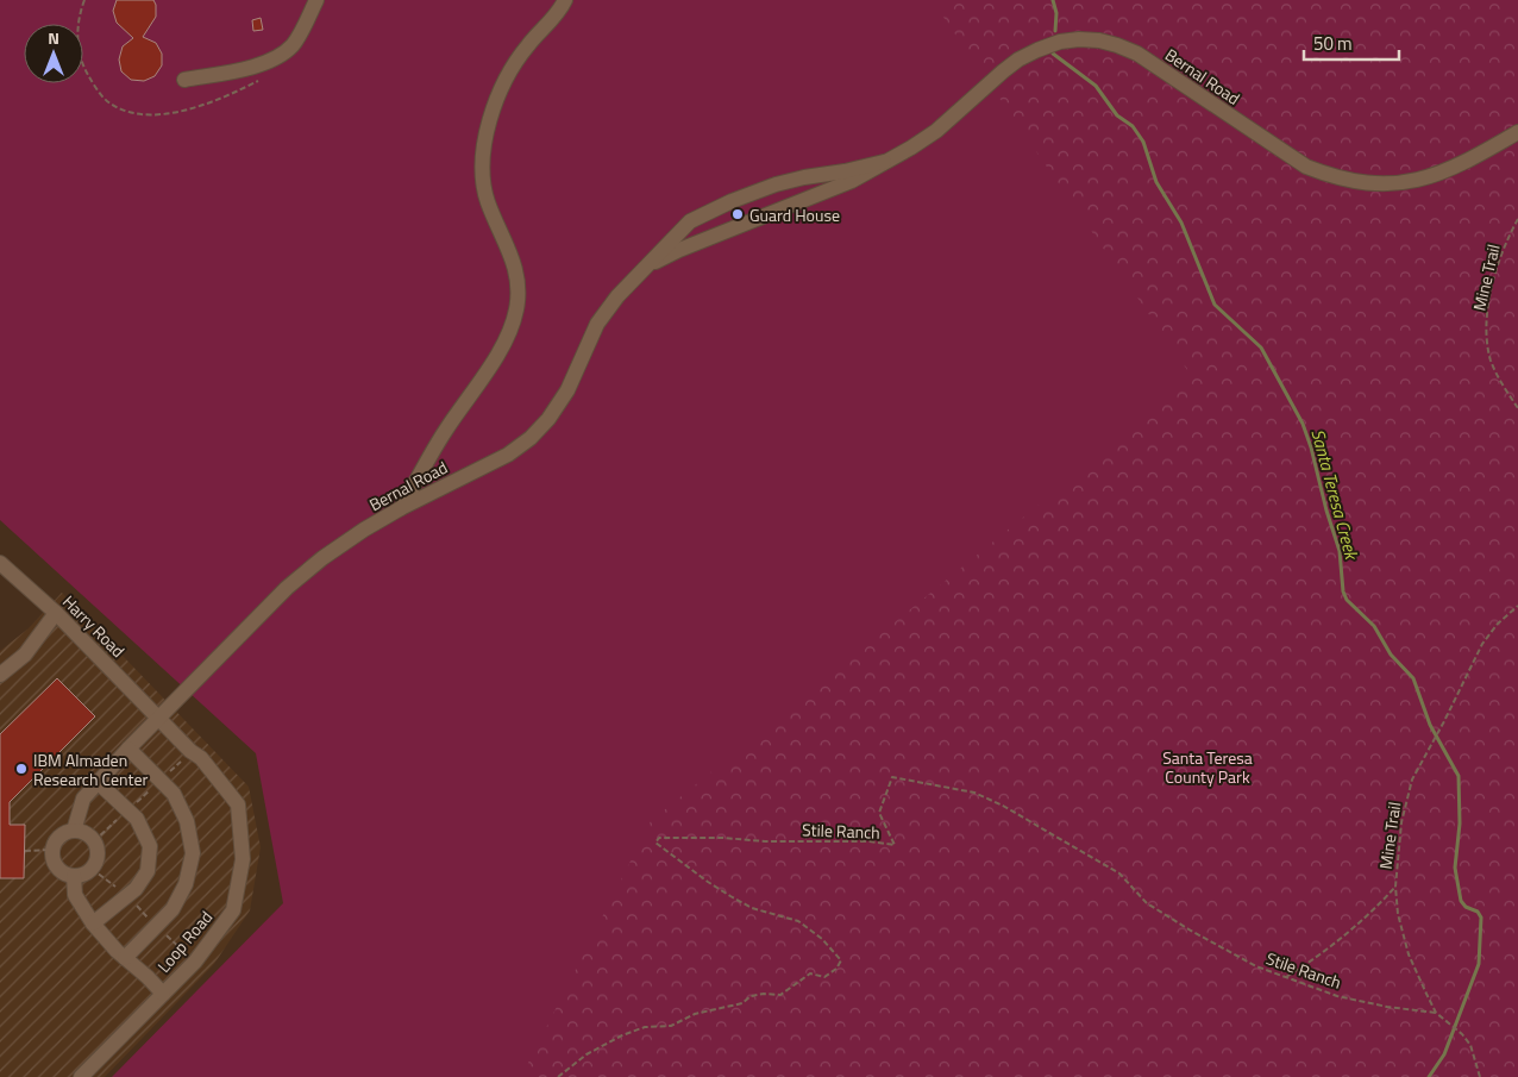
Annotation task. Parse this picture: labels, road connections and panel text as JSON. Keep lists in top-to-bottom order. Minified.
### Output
{"streets":{"street":["Bernal Road","Harry Road","Loop Road"],"path":["Mine Trail","Stile Ranch"]},"crossings":[["Bernal Road","Harry Road"],["Bernal Road","Loop Road"],["Mine Trail","Stile Ranch"],["Harry Road","Loop Road"]],"water":["Santa Teresa Creek"],"parks":["Santa Teresa County Park"],"places":["Guard House","IBM Almaden Research Center"],"scale_bar":"50 m","north":"top"}
